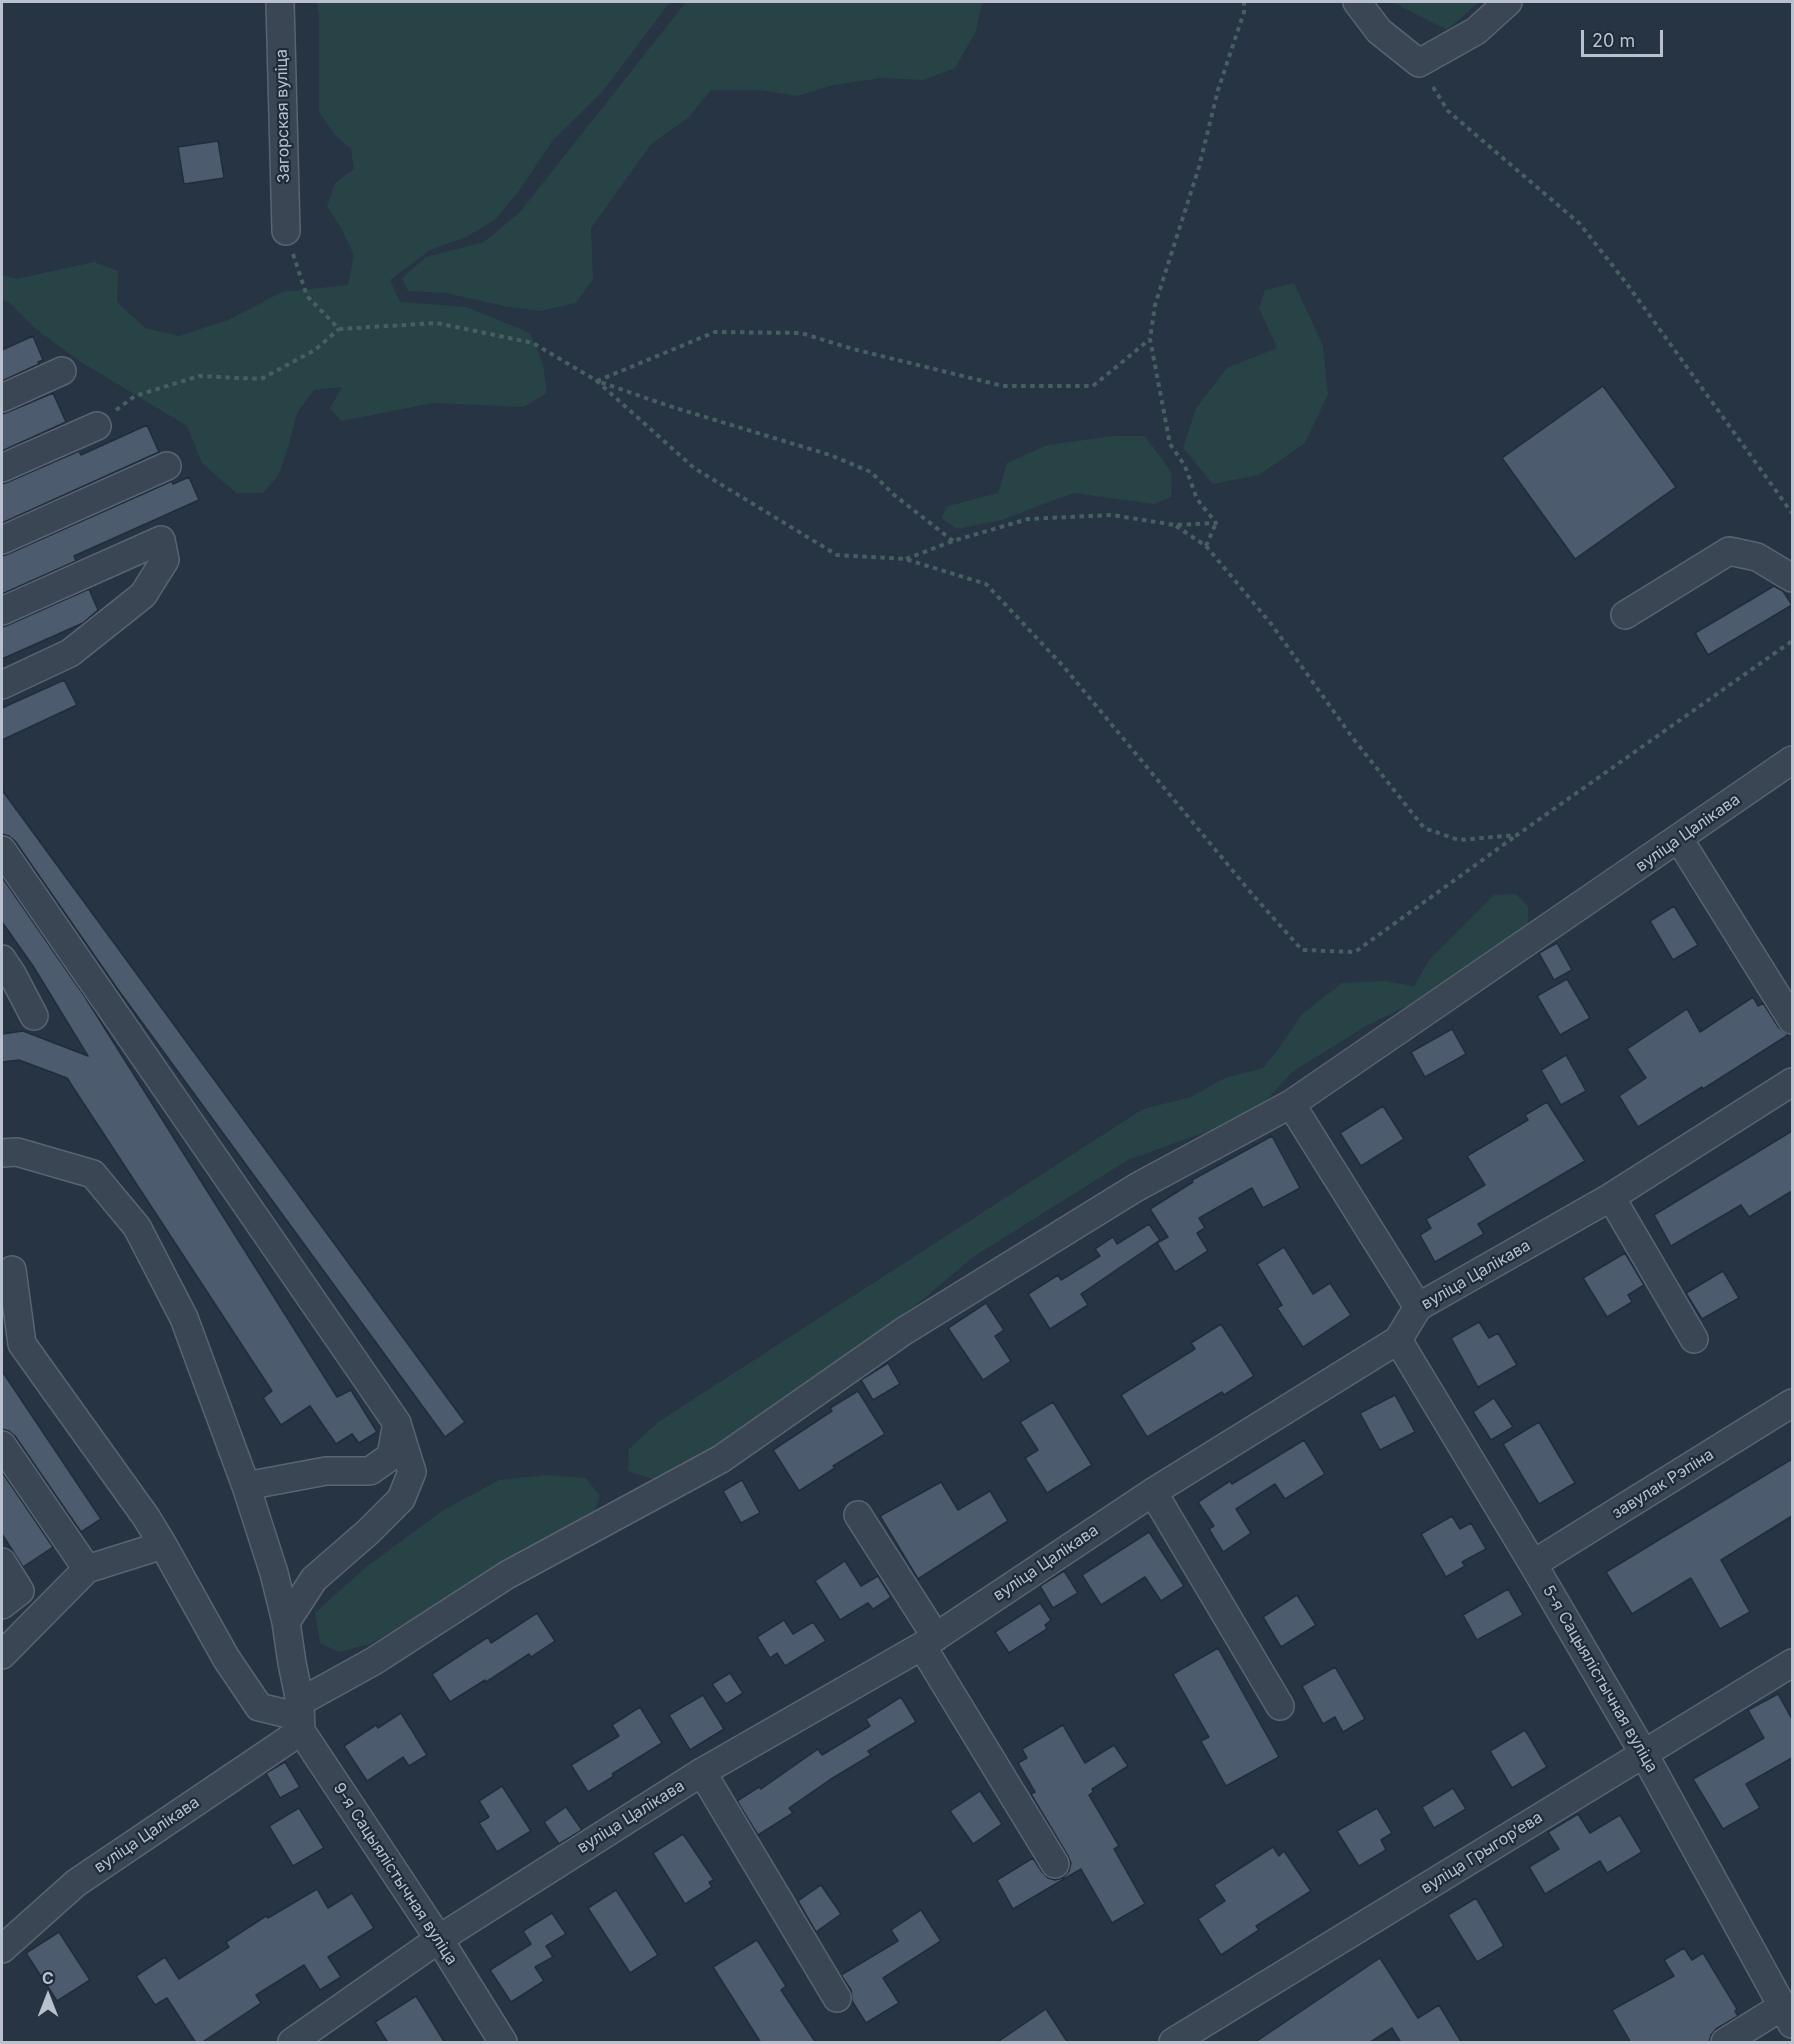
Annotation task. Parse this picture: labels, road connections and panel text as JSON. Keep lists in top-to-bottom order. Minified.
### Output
{"streets":{"street":["Загорская вуліца","вуліца Цалікава","завулак Рэпіна","5-я Сацыялістычная вуліца","вуліца Грыгорʼева","9-я Сацыялістычная вуліца"]},"crossings":[["вуліца Цалікава","5-я Сацыялістычная вуліца"],["вуліца Цалікава","9-я Сацыялістычная вуліца"],["завулак Рэпіна","5-я Сацыялістычная вуліца"],["5-я Сацыялістычная вуліца","вуліца Грыгорʼева"]],"scale_bar":"20 m","north":"top"}
